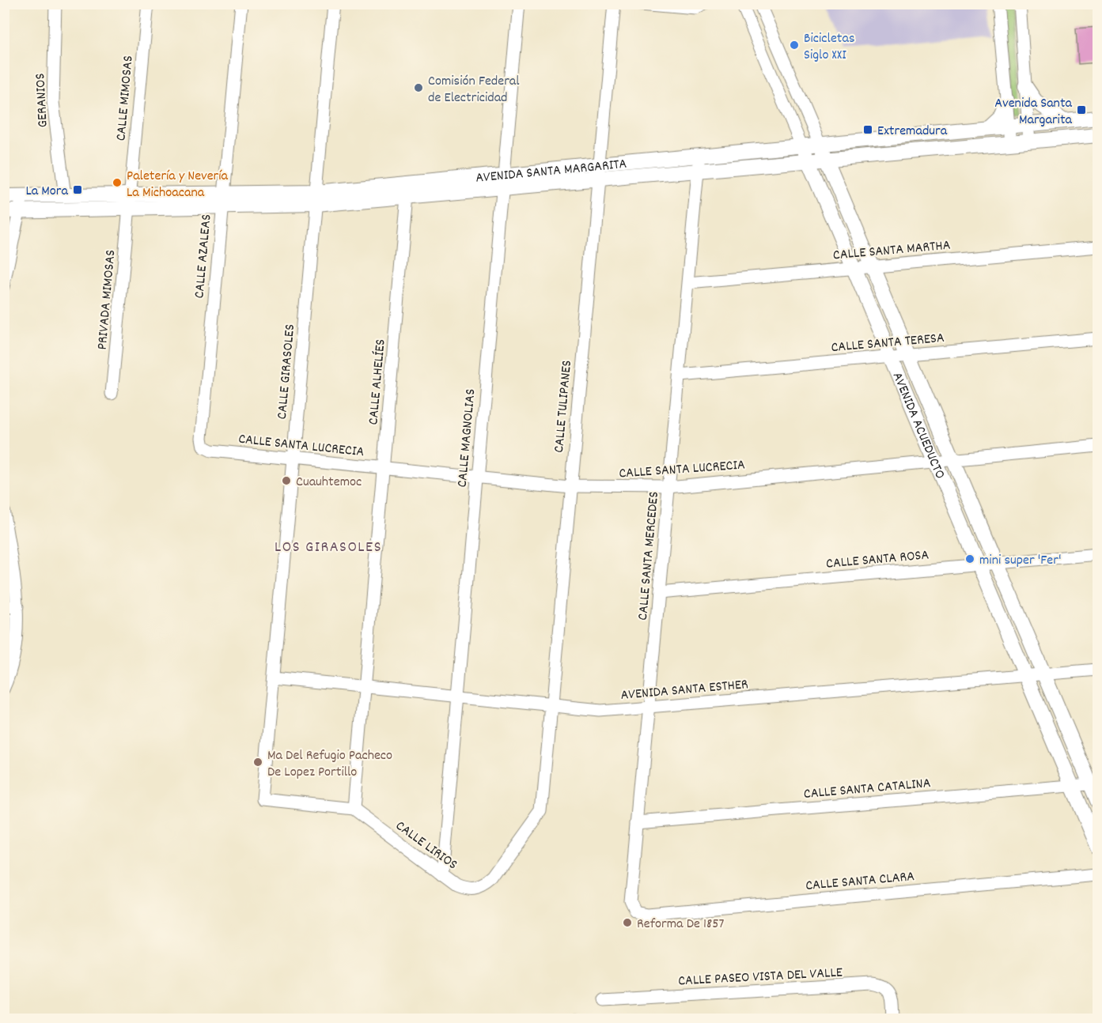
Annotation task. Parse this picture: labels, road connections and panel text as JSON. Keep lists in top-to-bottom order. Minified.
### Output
{"streets":{"main road":["AVENIDA SANTA MARGARITA","AVENIDA ACUEDUCTO"],"street":["CALLE MIMOSAS","GERANIOS","CALLE SANTA MARTHA","CALLE AZALEAS","PRIVADA MIMOSAS","CALLE SANTA TERESA","CALLE GIRASOLES","CALLE ALHELÍES","CALLE TULIPANES","CALLE MAGNOLIAS","CALLE SANTA LUCRECIA","CALLE SANTA MERCEDES","CALLE SANTA ROSA","AVENIDA SANTA ESTHER","CALLE SANTA CATALINA","CALLE LIRIOS","CALLE SANTA CLARA","CALLE PASEO VISTA DEL VALLE"]},"crossings":[["CALLE MIMOSAS","AVENIDA SANTA MARGARITA"],["CALLE MIMOSAS","PRIVADA MIMOSAS"],["GERANIOS","AVENIDA SANTA MARGARITA"],["AVENIDA SANTA MARGARITA","CALLE AZALEAS"],["AVENIDA SANTA MARGARITA","PRIVADA MIMOSAS"],["AVENIDA SANTA MARGARITA","CALLE GIRASOLES"],["AVENIDA SANTA MARGARITA","CALLE ALHELÍES"],["AVENIDA SANTA MARGARITA","CALLE TULIPANES"],["AVENIDA SANTA MARGARITA","AVENIDA ACUEDUCTO"],["AVENIDA SANTA MARGARITA","CALLE MAGNOLIAS"],["AVENIDA SANTA MARGARITA","CALLE SANTA MERCEDES"],["CALLE SANTA MARTHA","AVENIDA ACUEDUCTO"],["CALLE SANTA MARTHA","CALLE SANTA MERCEDES"],["CALLE AZALEAS","CALLE SANTA LUCRECIA"],["CALLE SANTA TERESA","AVENIDA ACUEDUCTO"],["CALLE SANTA TERESA","CALLE SANTA MERCEDES"],["CALLE GIRASOLES","CALLE ALHELÍES"],["CALLE GIRASOLES","CALLE SANTA LUCRECIA"],["CALLE GIRASOLES","AVENIDA SANTA ESTHER"],["CALLE GIRASOLES","CALLE LIRIOS"],["CALLE ALHELÍES","CALLE SANTA LUCRECIA"],["CALLE ALHELÍES","AVENIDA SANTA ESTHER"],["CALLE ALHELÍES","CALLE LIRIOS"],["CALLE TULIPANES","CALLE SANTA LUCRECIA"],["CALLE TULIPANES","AVENIDA SANTA ESTHER"],["CALLE TULIPANES","CALLE LIRIOS"],["AVENIDA ACUEDUCTO","CALLE SANTA LUCRECIA"],["AVENIDA ACUEDUCTO","CALLE SANTA ROSA"],["AVENIDA ACUEDUCTO","AVENIDA SANTA ESTHER"],["AVENIDA ACUEDUCTO","CALLE SANTA CATALINA"],["CALLE MAGNOLIAS","CALLE SANTA LUCRECIA"],["CALLE MAGNOLIAS","AVENIDA SANTA ESTHER"],["CALLE MAGNOLIAS","CALLE LIRIOS"],["CALLE SANTA LUCRECIA","CALLE SANTA MERCEDES"],["CALLE SANTA MERCEDES","CALLE SANTA ROSA"],["CALLE SANTA MERCEDES","AVENIDA SANTA ESTHER"],["CALLE SANTA MERCEDES","CALLE SANTA CATALINA"],["CALLE SANTA MERCEDES","CALLE SANTA CLARA"]],"districts":["LOS GIRASOLES"],"places":{"other":["Bicicletas Siglo XXI","Comisión Federal de Electricidad","Paletería y Nevería La Michoacana","Cuauhtemoc","mini super 'Fer'","Ma Del Refugio Pacheco De Lopez Portillo","Reforma De 1857"],"transit":["Avenida Santa Margarita","Extremadura","La Mora"]}}
